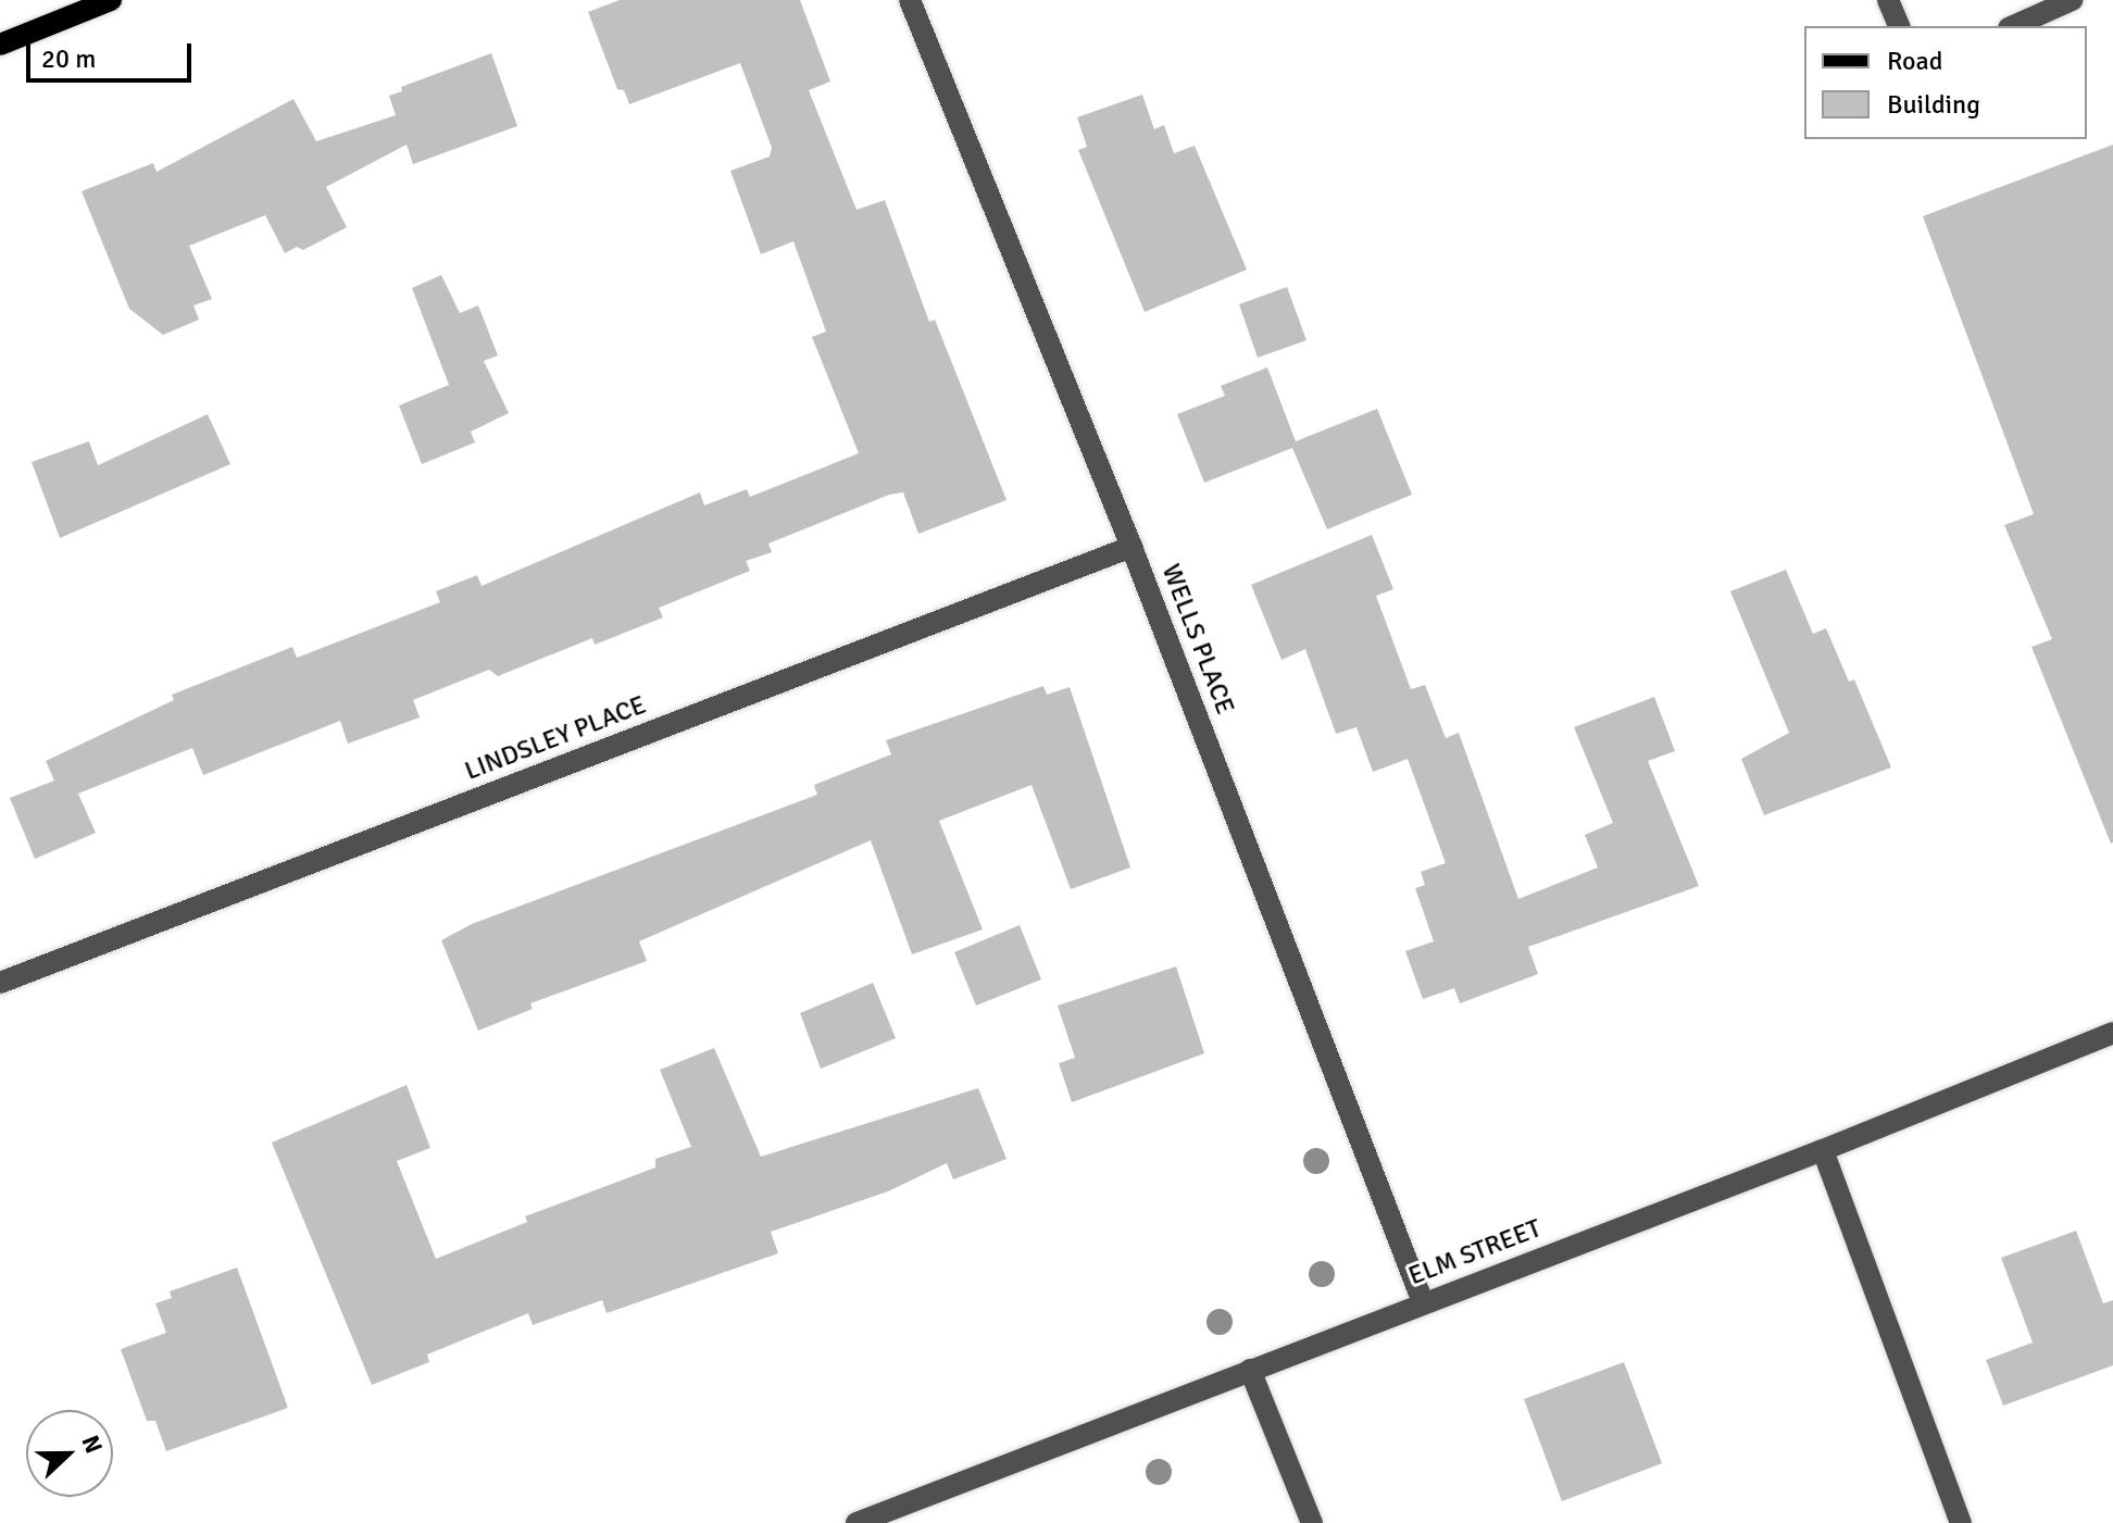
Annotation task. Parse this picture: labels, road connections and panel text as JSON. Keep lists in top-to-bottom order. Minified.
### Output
{"streets":{"street":["WELLS PLACE","LINDSLEY PLACE","ELM STREET"]},"crossings":[["WELLS PLACE","LINDSLEY PLACE"],["WELLS PLACE","ELM STREET"]],"legend":["Road","Building"],"scale_bar":"20 m","north":"right"}
